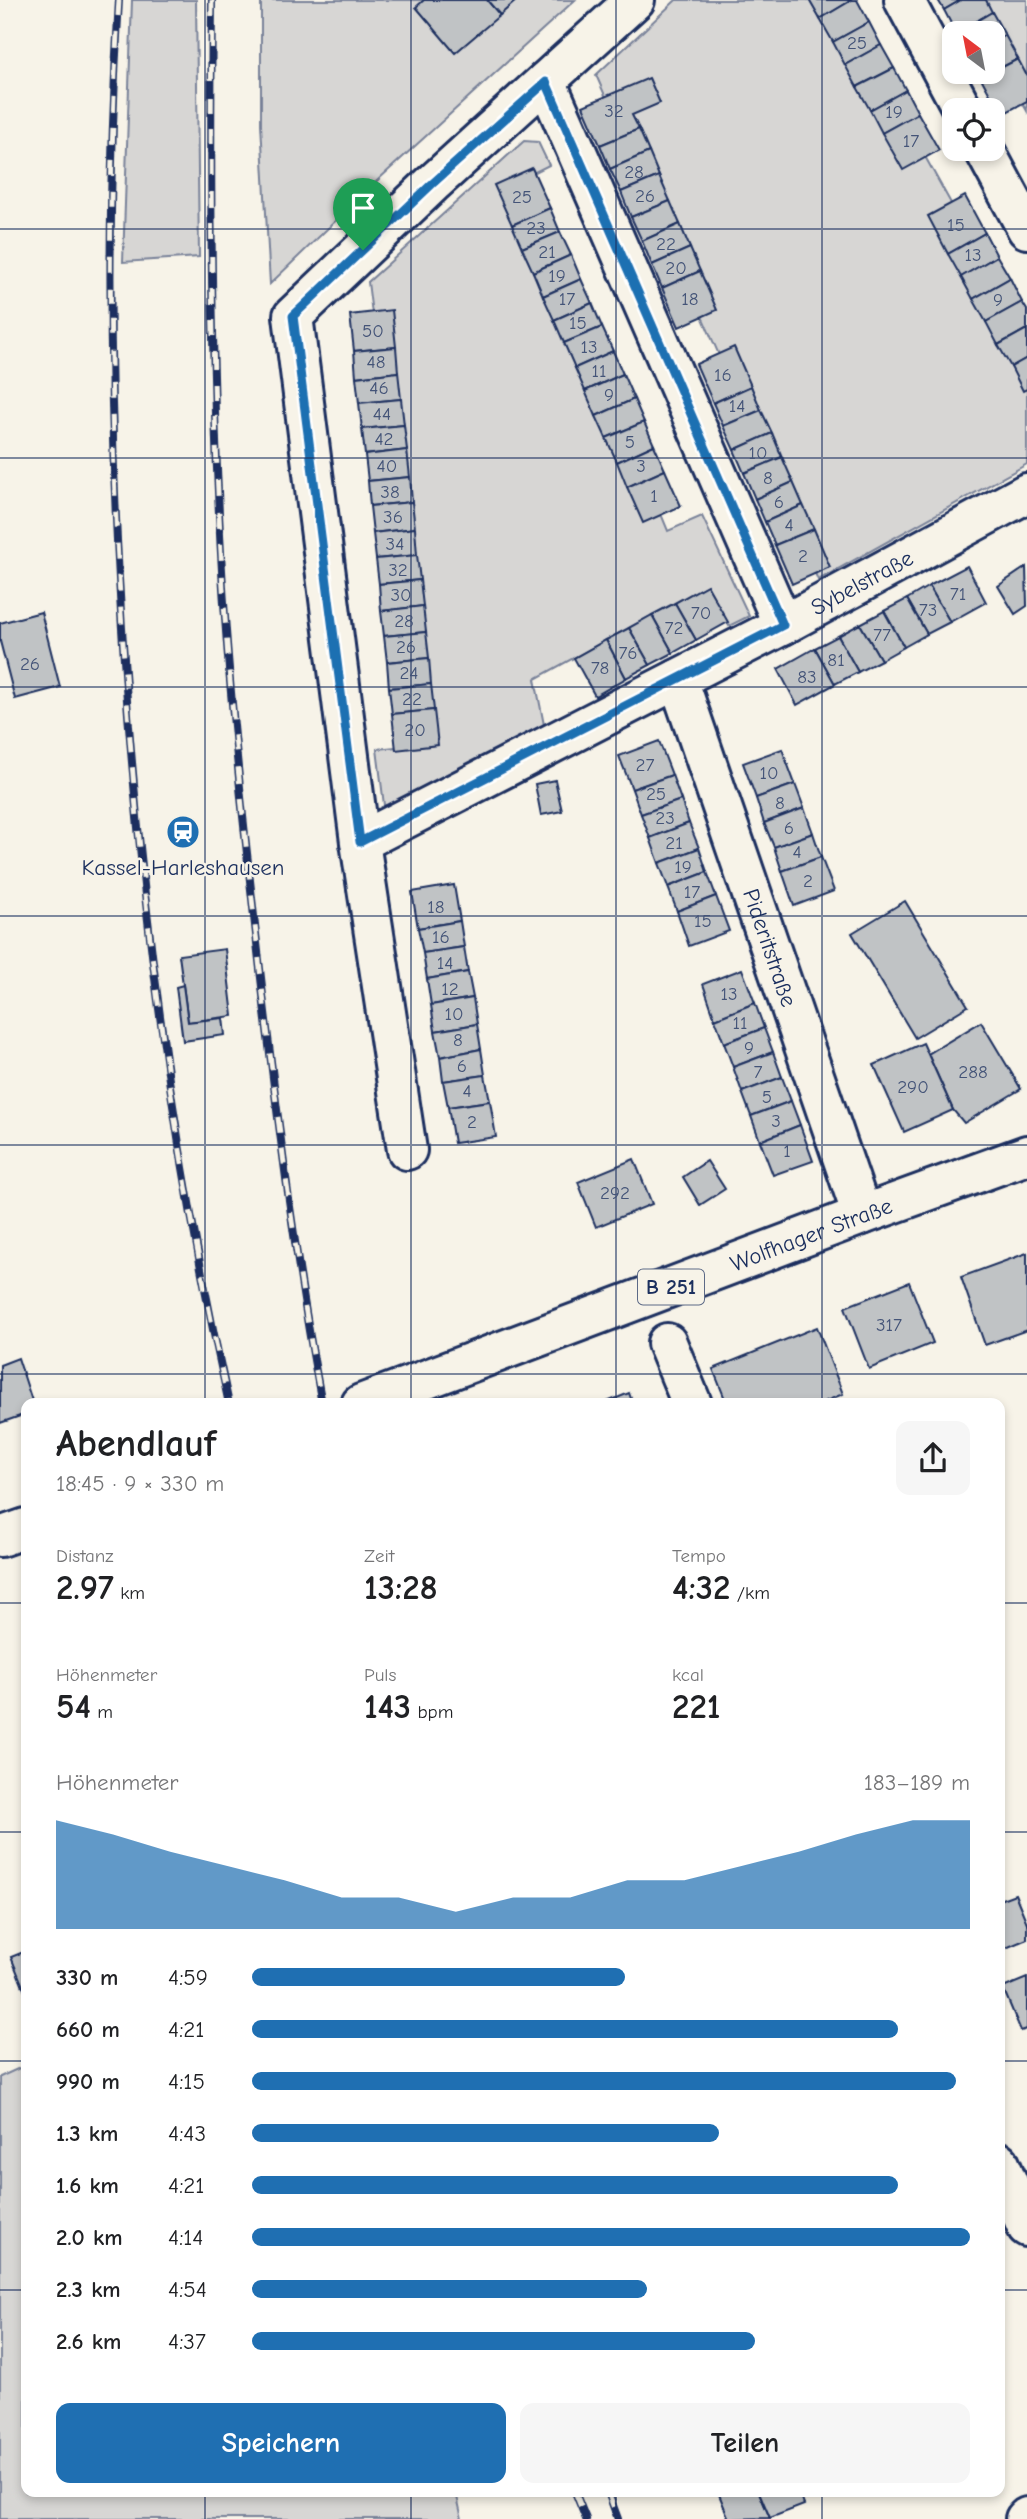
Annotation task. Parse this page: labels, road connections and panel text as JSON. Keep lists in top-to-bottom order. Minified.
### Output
{"streets":{"street":["Sybelstraße","Pideritstraße","Wolfhager Straße","B 251"]},"crossings":[["Sybelstraße","Pideritstraße"],["Pideritstraße","Wolfhager Straße"]],"places":{"station":["Kassel-Harleshausen"]},"house_numbers":["25","32","19","17","28","26","25","15","23","22","21","13","20","19","17","18","9","15","50","13","48","11","16","46","9","14","44","42","5","10","40","3","8","38","1","6","36","4","34","2","32","71","30","73","70","28","72","77","26","76","81","26","78","24","83","22","20","27","10","25","8","23","6","21","4","19","2","17","18","15","16","14","12","13","10","11","8","9","6","7","288","290","4","5","3","2","1","292","317"],"north":"top left","page":{"heading":["Abendlauf","18:45 · 9 × 330 m"],"stats":[["Distanz","2.97 km"],["Zeit","13:28"],["Tempo","4:32 /km"],["Höhenmeter","54 m"],["Puls","143 bpm"],["kcal","221"]],"chart":["Höhenmeter","183–189 m"],"list":[{"name":"330 m","note":"4:59"},{"name":"660 m","note":"4:21"},{"name":"990 m","note":"4:15"},{"name":"1.3 km","note":"4:43"},{"name":"1.6 km","note":"4:21"},{"name":"2.0 km","note":"4:14"},{"name":"2.3 km","note":"4:54"},{"name":"2.6 km","note":"4:37"}],"buttons":["Speichern","Teilen"]}}
